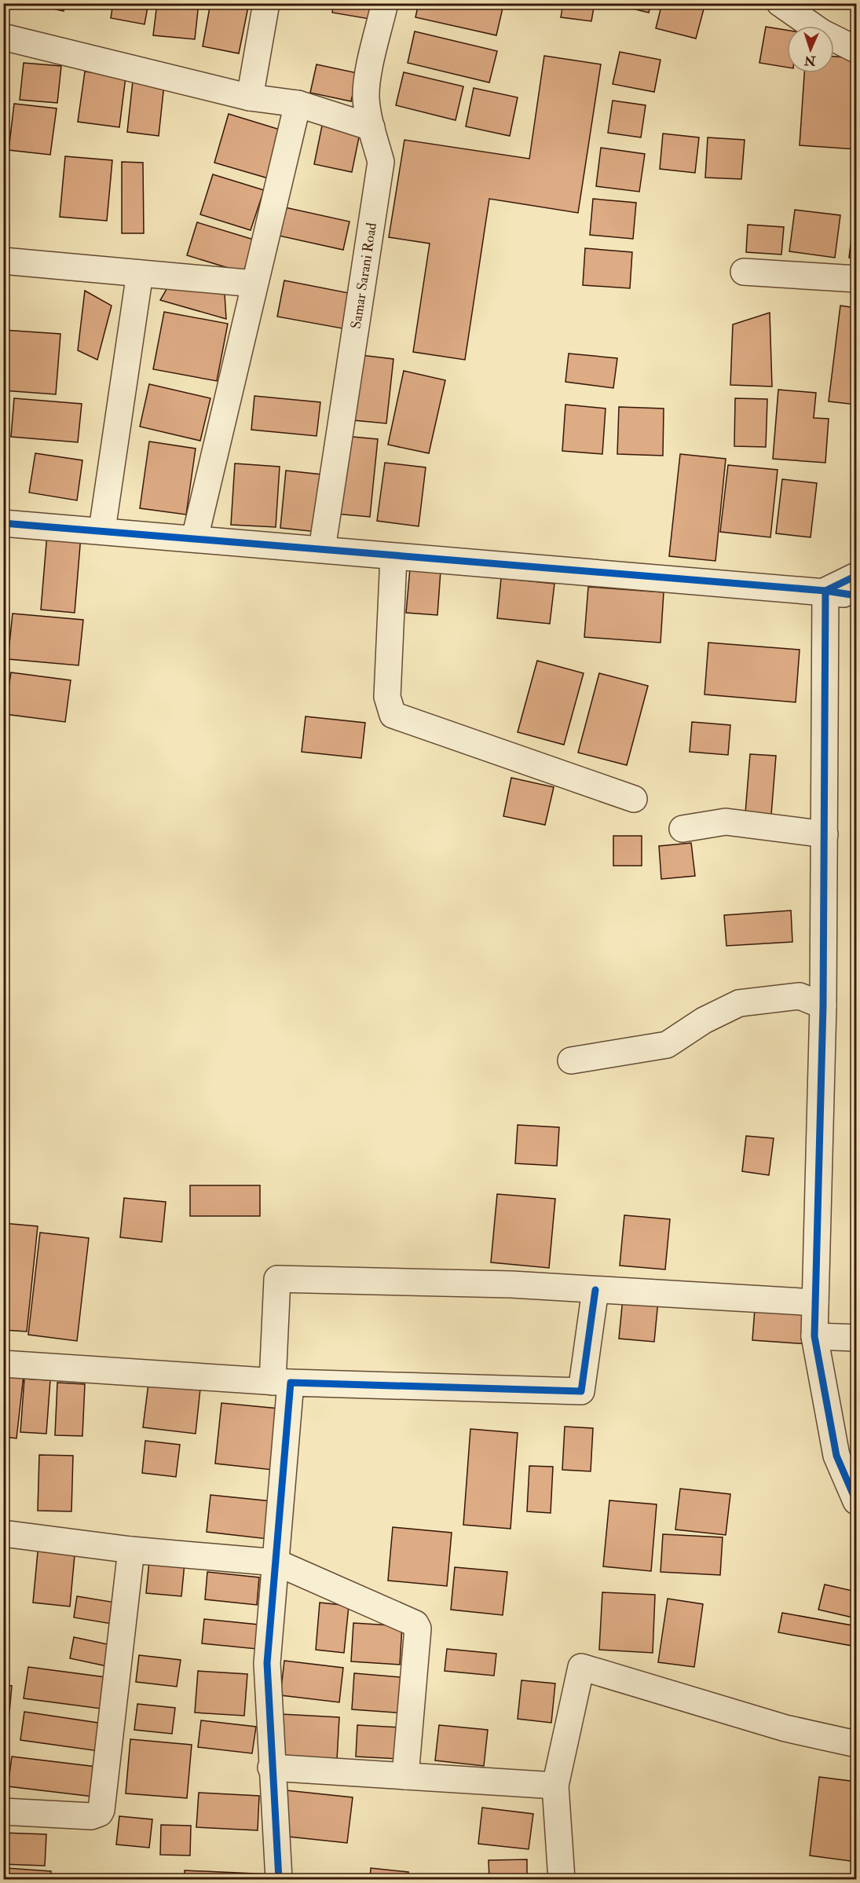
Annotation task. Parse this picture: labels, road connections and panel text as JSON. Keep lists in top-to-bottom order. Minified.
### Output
{"streets":{"street":["Samar Sarani Road"]},"north":"bottom"}
